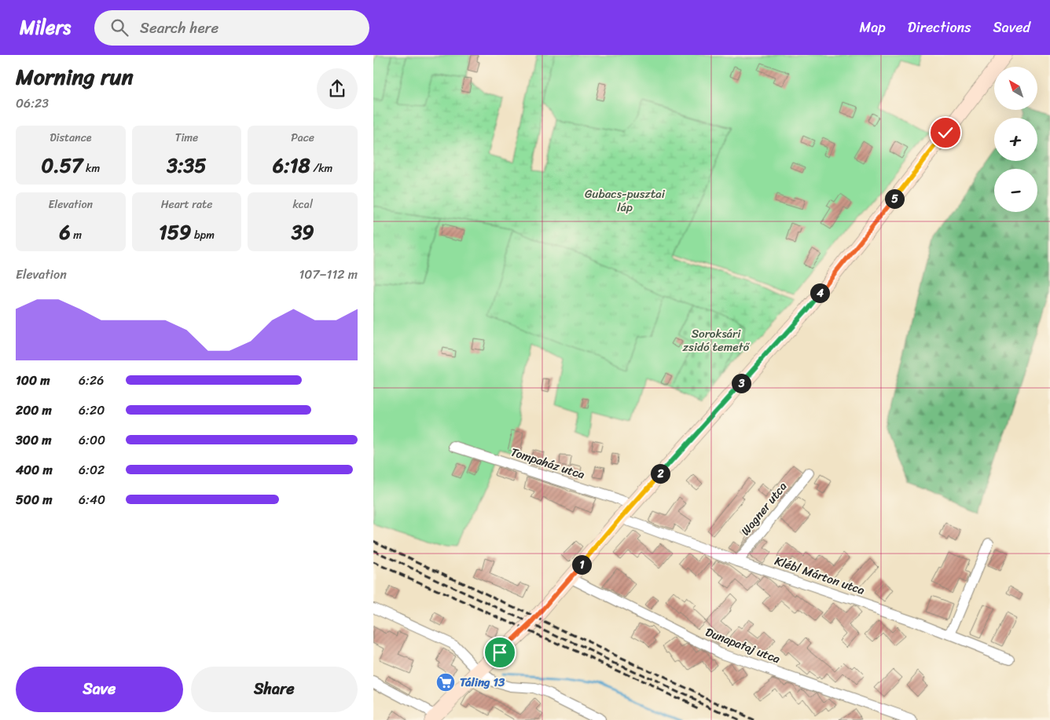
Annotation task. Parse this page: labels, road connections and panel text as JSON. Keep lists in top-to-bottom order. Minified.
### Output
{"streets":{"street":["Tompaház utca","Wagner utca","Klébl Márton utca","Dunapataj utca"]},"crossings":[["Wagner utca","Klébl Márton utca"]],"parks":["Gubacs-pusztai láp","Soroksári zsidó temető"],"places":{"supermarket":["Táling 13"]},"north":"top left","page":{"header":"Milers","search":"Search here","nav":["Map","Directions","Saved"],"heading":["Morning run","06:23"],"map_buttons":["+","−"],"stats":[["Distance","0.57 km"],["Time","3:35"],["Pace","6:18 /km"],["Elevation","6 m"],["Heart rate","159 bpm"],["kcal","39"]],"pins":["5","4","3","2","1"],"chart":["Elevation","107–112 m"],"list":[{"name":"100 m","note":"6:26"},{"name":"200 m","note":"6:20"},{"name":"300 m","note":"6:00"},{"name":"400 m","note":"6:02"},{"name":"500 m","note":"6:40"}],"buttons":["Save","Share"]}}
